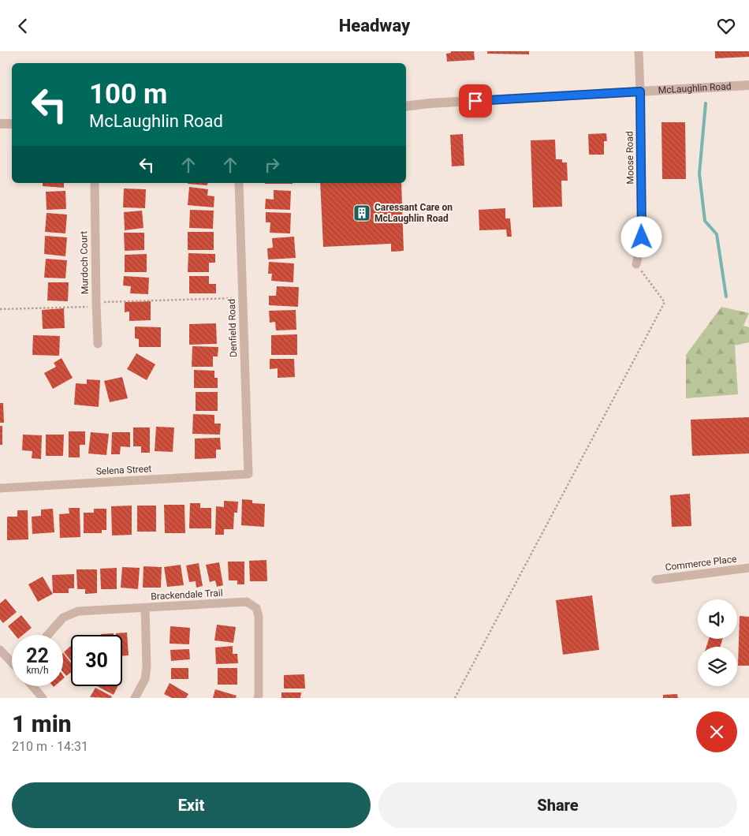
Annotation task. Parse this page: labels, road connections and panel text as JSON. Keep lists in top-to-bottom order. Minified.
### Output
{"streets":{"street":["McLaughlin Road","Moose Road","Murdoch Court","Denfield Road","Selena Street","Commerce Place","Brackendale Trail"]},"crossings":[["McLaughlin Road","Moose Road"],["Denfield Road","Selena Street"]],"places":{"building":["Caressant Care on McLaughlin Road"]},"page":{"header":"Headway","turn":["100 m","McLaughlin Road"],"speed":"22 km/h","limit":"30","heading":["1 min","210 m · 14:31"],"buttons":["Exit","Share"]}}
